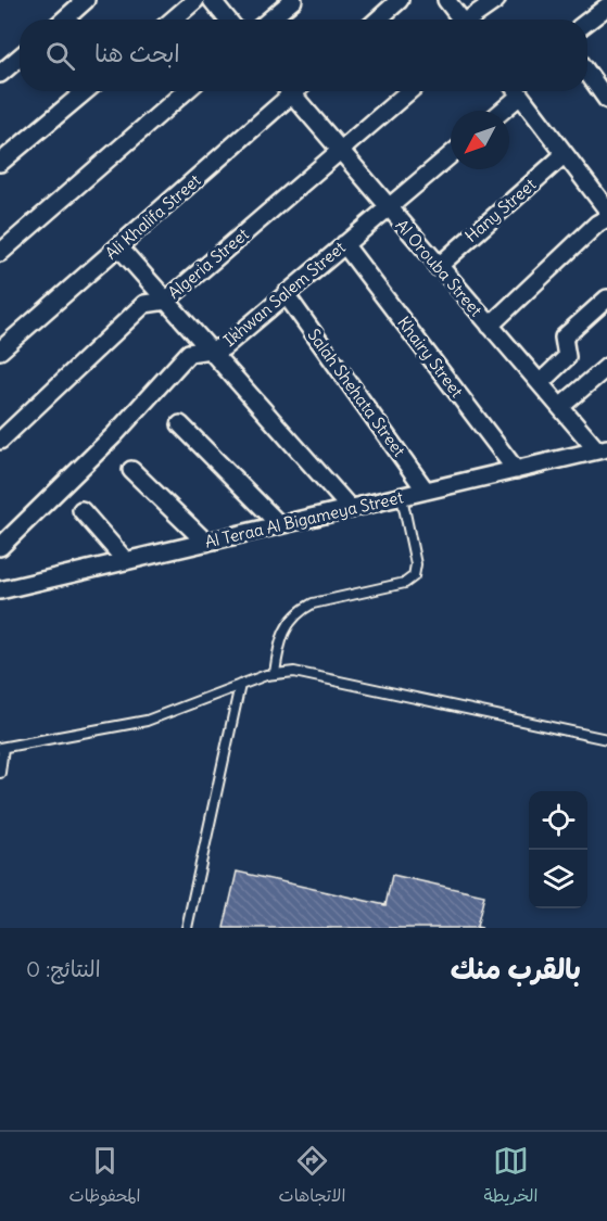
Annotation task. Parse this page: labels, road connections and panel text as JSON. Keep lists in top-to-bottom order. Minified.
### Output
{"streets":{"street":["Hany Street","Ali Khalifa Street","Algeria Street","Al Orouba Street","Ikhwan Salem Street","Khairy Street","Salah Shehata Street","Al Teraa Al Bigameya Street"]},"crossings":[["Hany Street","Al Orouba Street"],["Algeria Street","Al Orouba Street"],["Al Orouba Street","Ikhwan Salem Street"],["Al Orouba Street","Al Teraa Al Bigameya Street"],["Ikhwan Salem Street","Khairy Street"],["Ikhwan Salem Street","Salah Shehata Street"],["Khairy Street","Al Teraa Al Bigameya Street"],["Salah Shehata Street","Al Teraa Al Bigameya Street"]],"north":"bottom left","page":{"search":"ابحث هنا","heading":["بالقرب منك","النتائج: 0"],"nav":["الخريطة","الاتجاهات","المحفوظات"]}}
